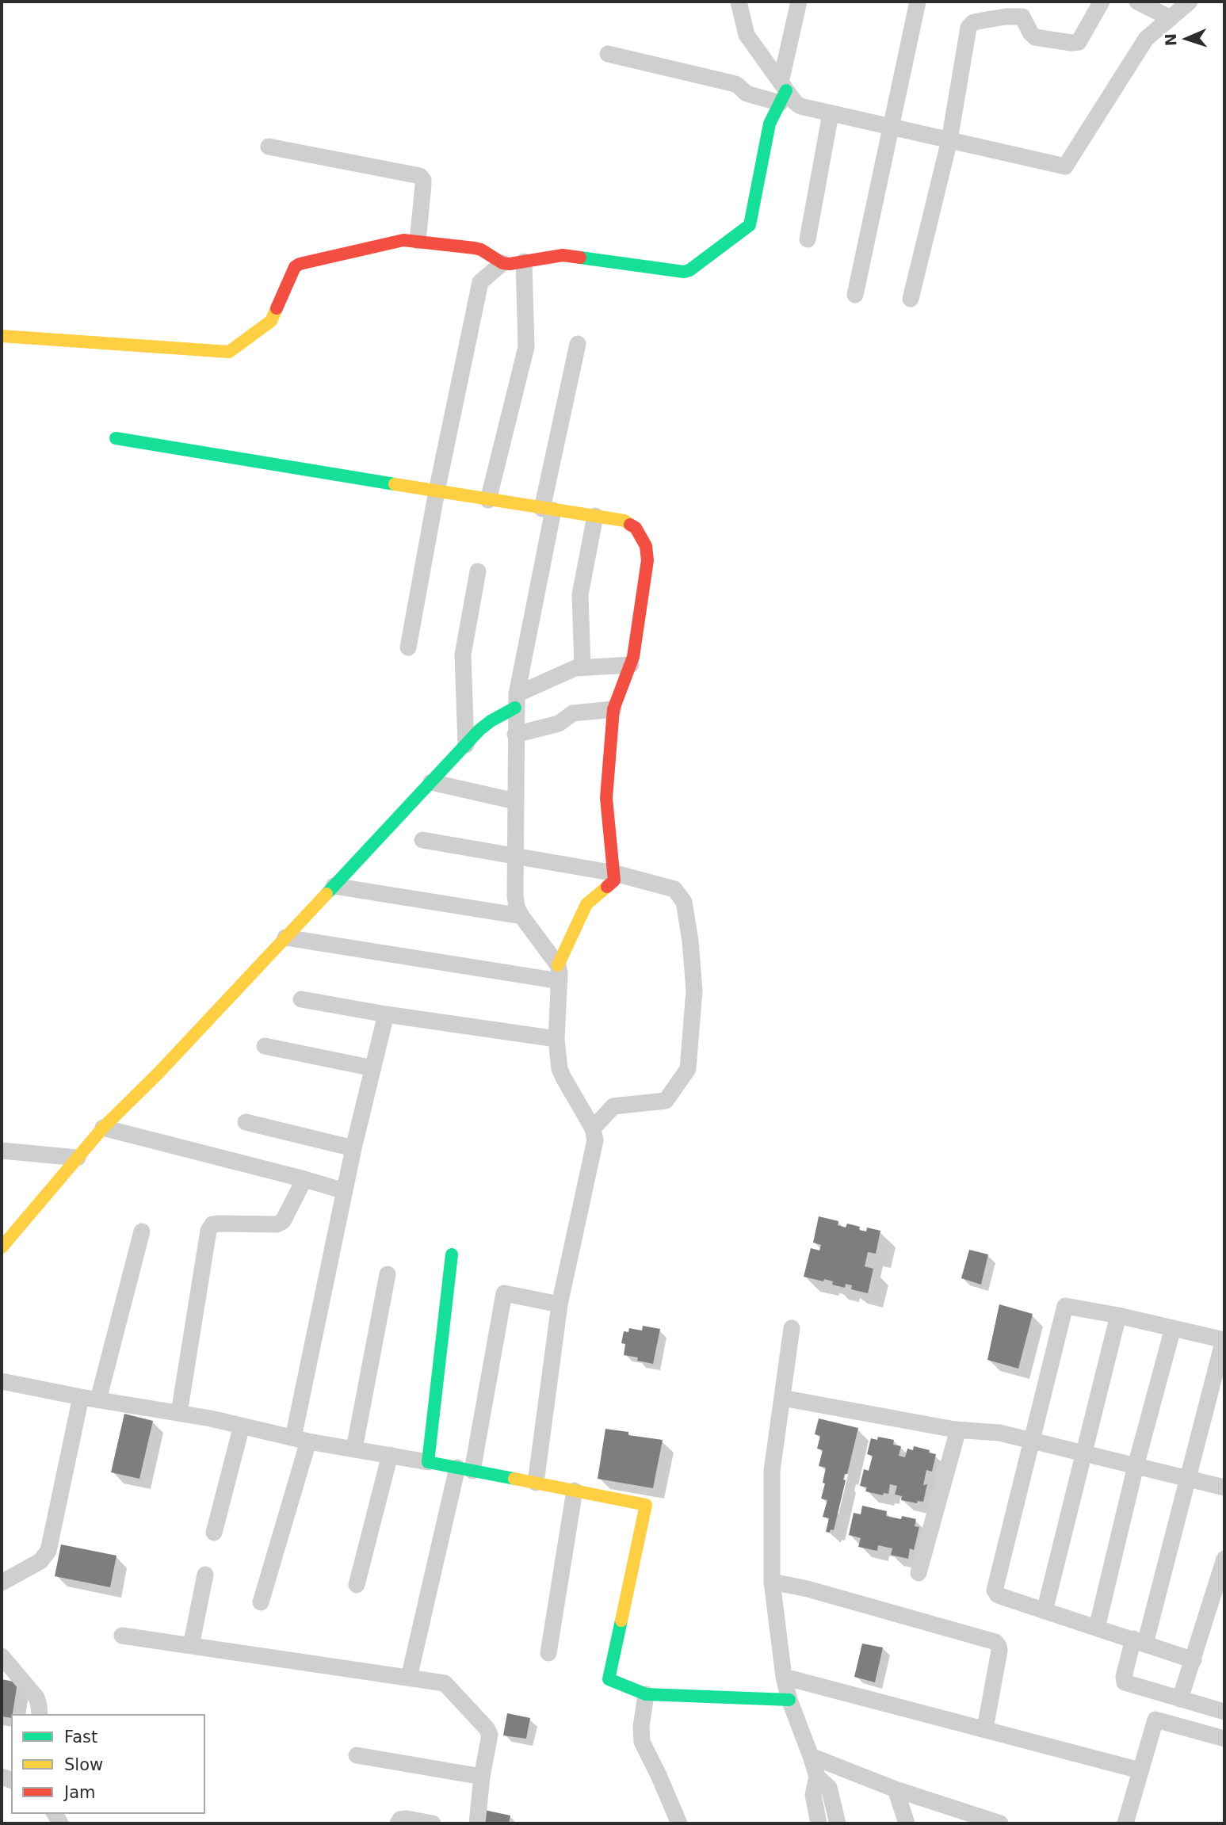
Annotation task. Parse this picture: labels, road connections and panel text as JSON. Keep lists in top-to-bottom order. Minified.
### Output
{"legend":["Fast","Slow","Jam"],"north":"left"}
